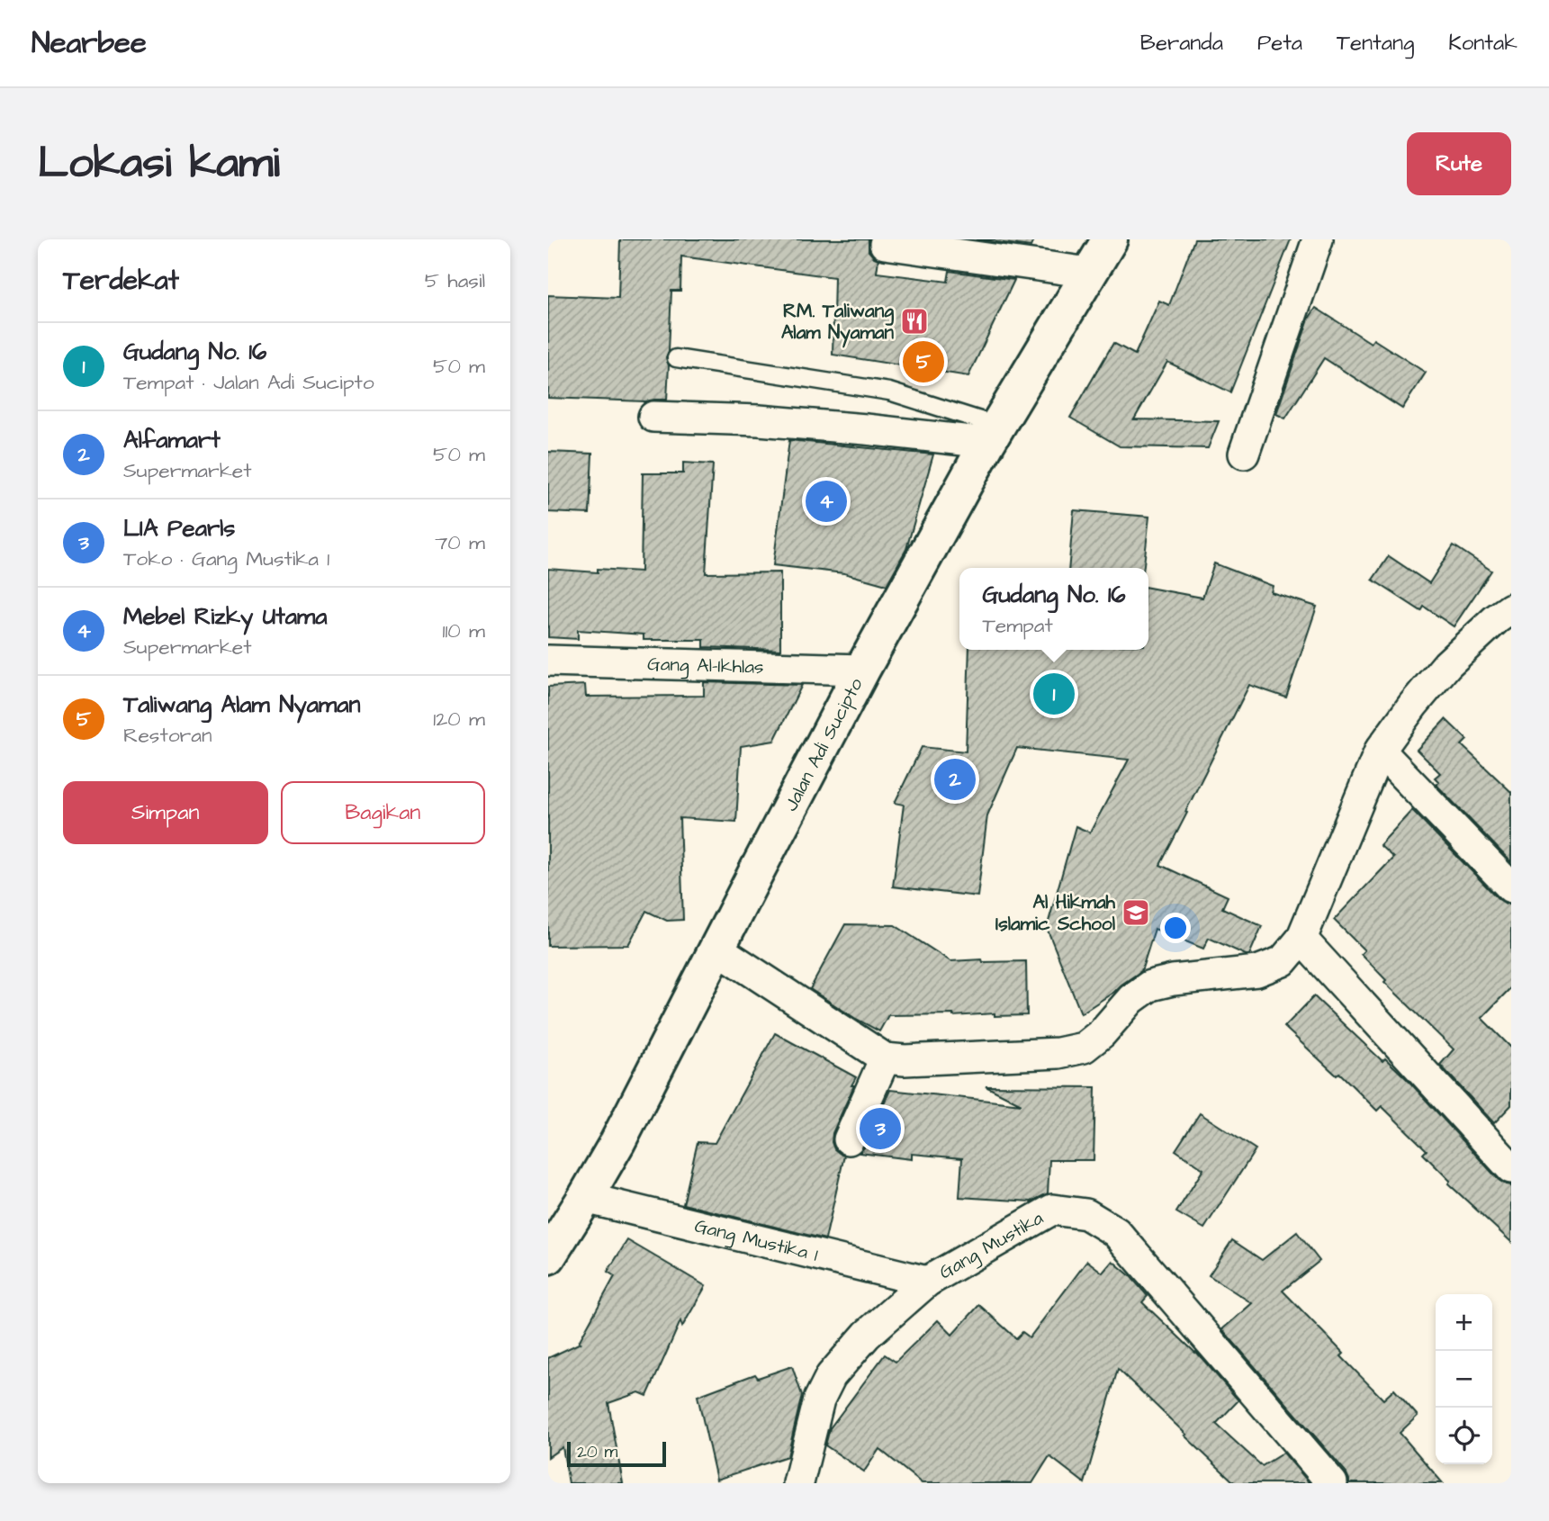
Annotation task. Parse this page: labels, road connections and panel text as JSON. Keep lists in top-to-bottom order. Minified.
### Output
{"streets":{"highway":["Jalan Adi Sucipto"],"street":["Gang Al-Ikhlas","Gang Mustika 1","Gang Mustika"]},"crossings":[["Gang Al-Ikhlas","Jalan Adi Sucipto"],["Jalan Adi Sucipto","Gang Mustika 1"],["Gang Mustika 1","Gang Mustika"]],"places":{"restaurant":["RM. Taliwang Alam Nyaman"],"school or university":["Al Hikmah Islamic School"]},"scale_bar":"20 m","page":{"header":"Nearbee","nav":["Beranda","Peta","Tentang","Kontak"],"buttons":["Rute",["Simpan","Bagikan"]],"title":"Lokasi kami","heading":["Terdekat","5 hasil"],"list":[{"mark":"1","name":"Gudang No. 16","note":"Tempat · Jalan Adi Sucipto","value":"50 m"},{"mark":"2","name":"Alfamart","note":"Supermarket","value":"50 m"},{"mark":"3","name":"LIA Pearls","note":"Toko · Gang Mustika 1","value":"70 m"},{"mark":"4","name":"Mebel Rizky Utama","note":"Supermarket","value":"110 m"},{"mark":"5","name":"Taliwang Alam Nyaman","note":"Restoran","value":"120 m"}],"pins":["5","4","1","2","3"],"popup":["Gudang No. 16","Tempat"],"map_buttons":["+","−"],"scale":"20 m"}}
